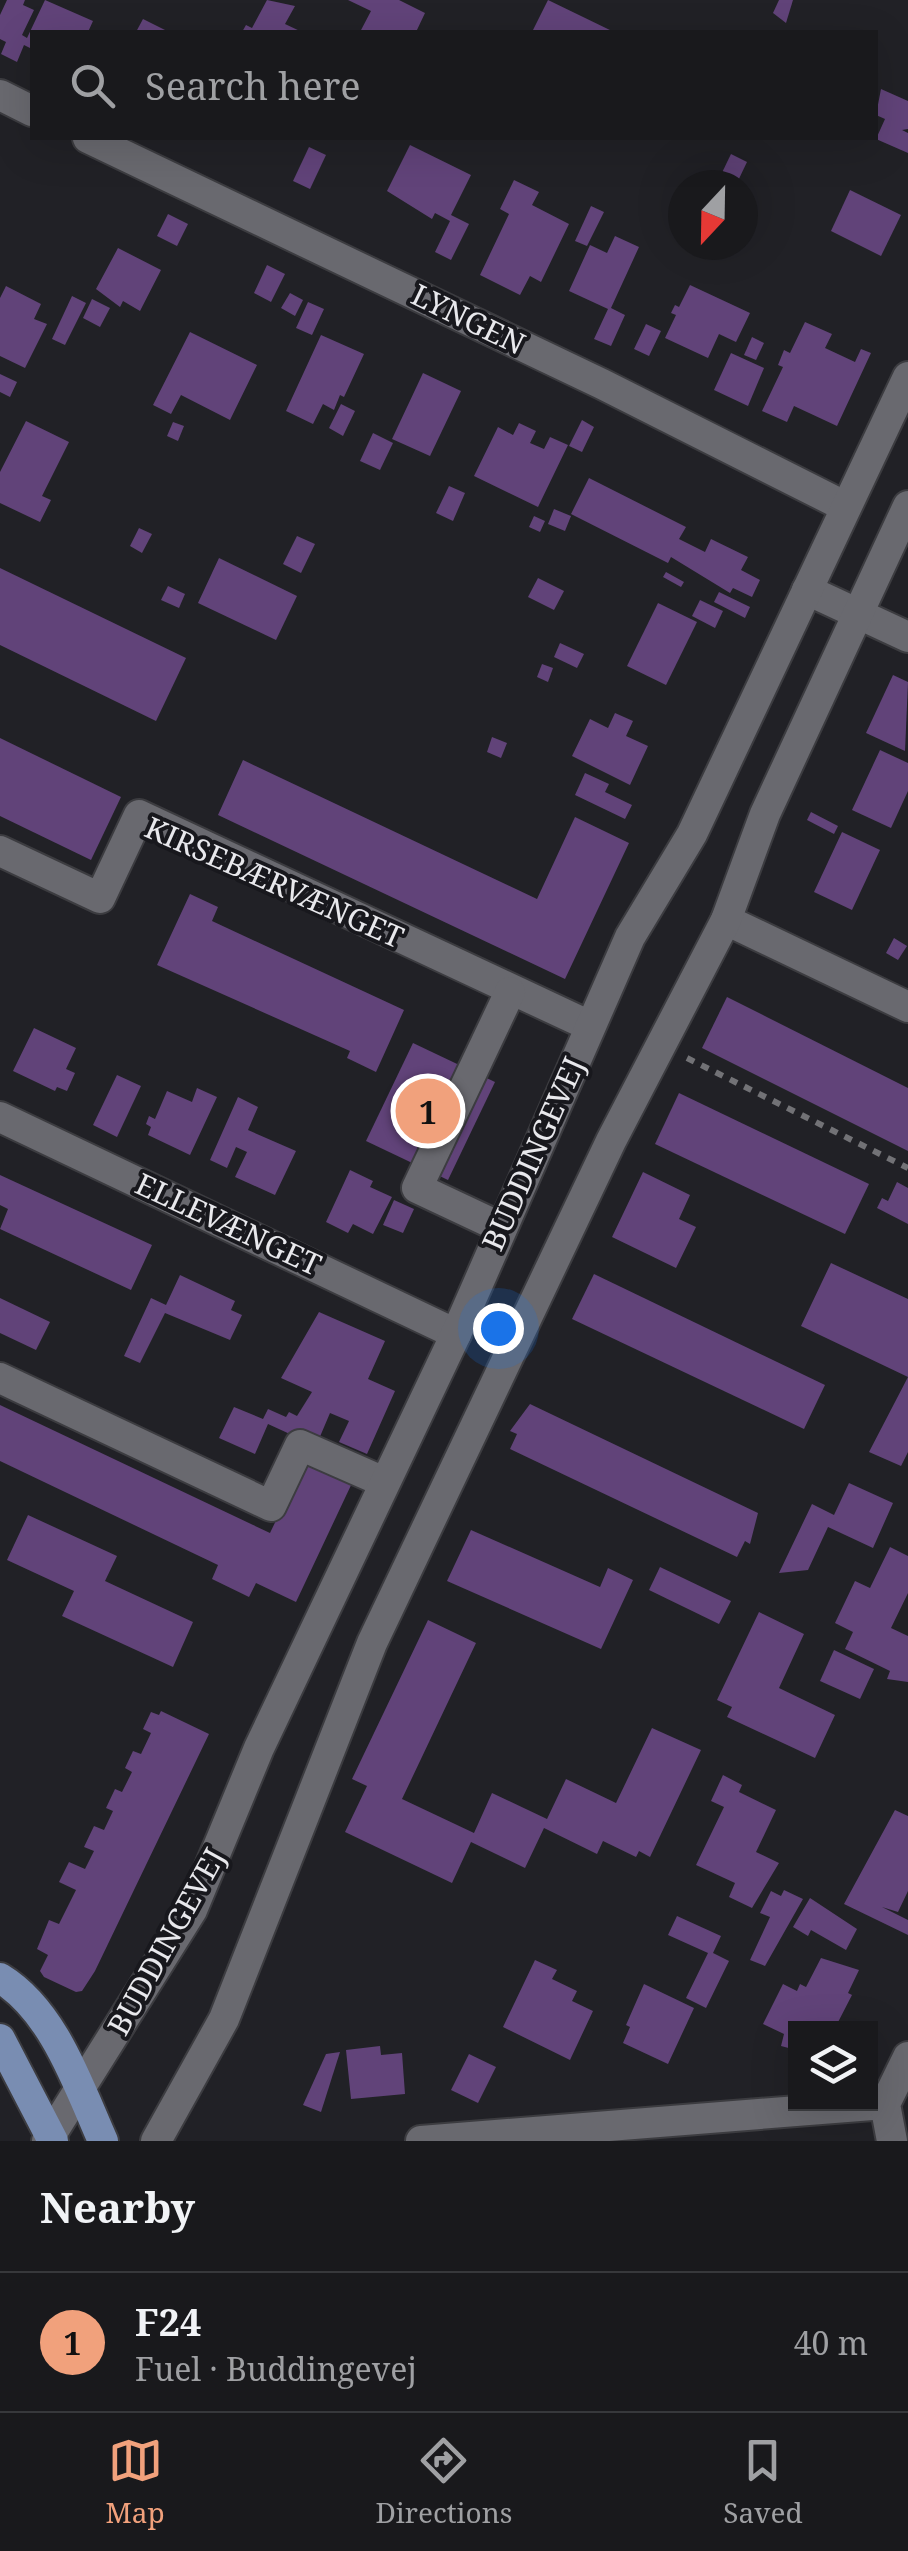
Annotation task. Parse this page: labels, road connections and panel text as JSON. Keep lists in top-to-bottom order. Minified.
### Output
{"streets":{"street":["LYNGEN","KIRSEBÆRVÆNGET","BUDDINGEVEJ","ELLEVÆNGET"]},"crossings":[["LYNGEN","BUDDINGEVEJ"],["KIRSEBÆRVÆNGET","BUDDINGEVEJ"],["BUDDINGEVEJ","ELLEVÆNGET"]],"north":"bottom","page":{"search":"Search here","pins":"1","heading":"Nearby","list":[{"mark":"1","name":"F24","note":"Fuel · Buddingevej","value":"40 m"}],"nav":["Map","Directions","Saved"]}}
